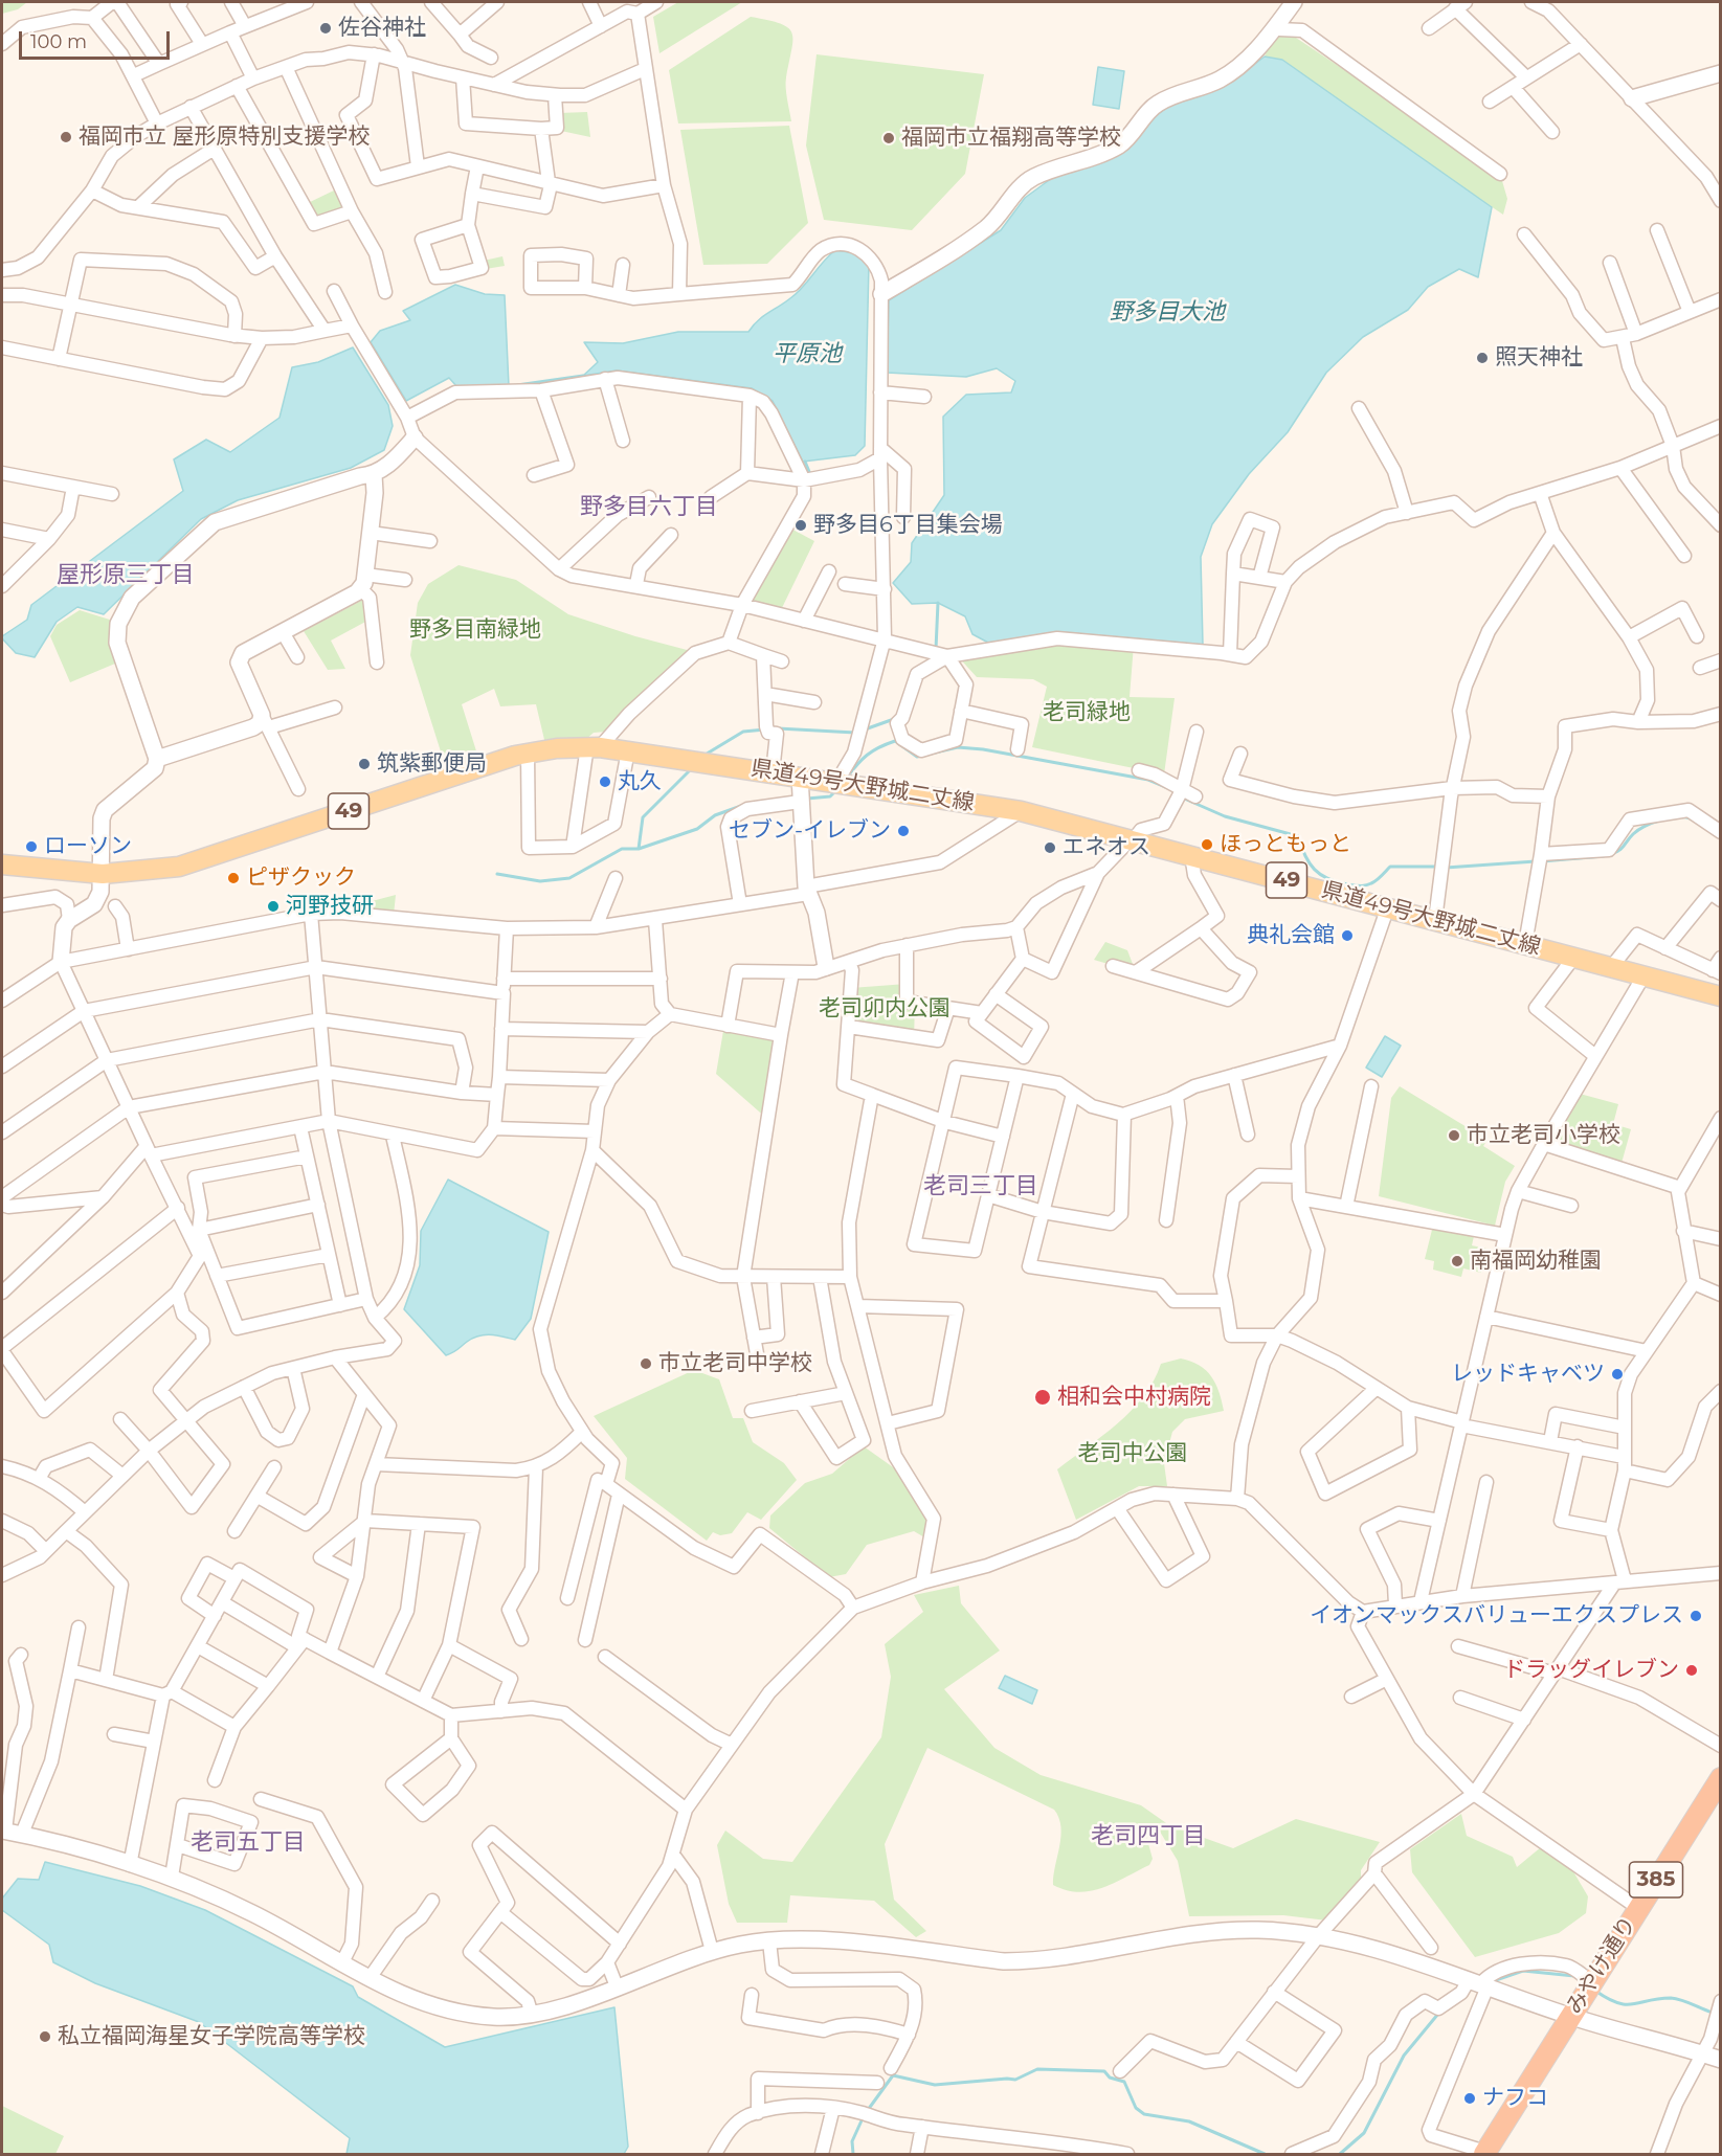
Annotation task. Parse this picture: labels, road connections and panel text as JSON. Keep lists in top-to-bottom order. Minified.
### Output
{"streets":{"highway":["385","みやけ通り"],"main road":["県道49号大野城二丈線","49"]},"districts":["野多目六丁目","屋形原三丁目","老司三丁目","老司四丁目","老司五丁目"],"water":["野多目大池","平原池"],"parks":["野多目南緑地","老司緑地","老司卯内公園","老司中公園"],"places":["佐谷神社","福岡市立 屋形原特別支援学校","福岡市立福翔高等学校","照天神社","野多目6丁目集会場","筑紫郵便局","丸久","セブン-イレブン","ほっともっと","ローソン","エネオス","ピザクック","河野技研","典礼会館","市立老司小学校","南福岡幼稚園","市立老司中学校","レッドキャベツ","相和会中村病院","イオンマックスバリューエクスプレス","ドラッグイレブン","私立福岡海星女子学院高等学校","ナフコ"],"scale_bar":"100 m"}
